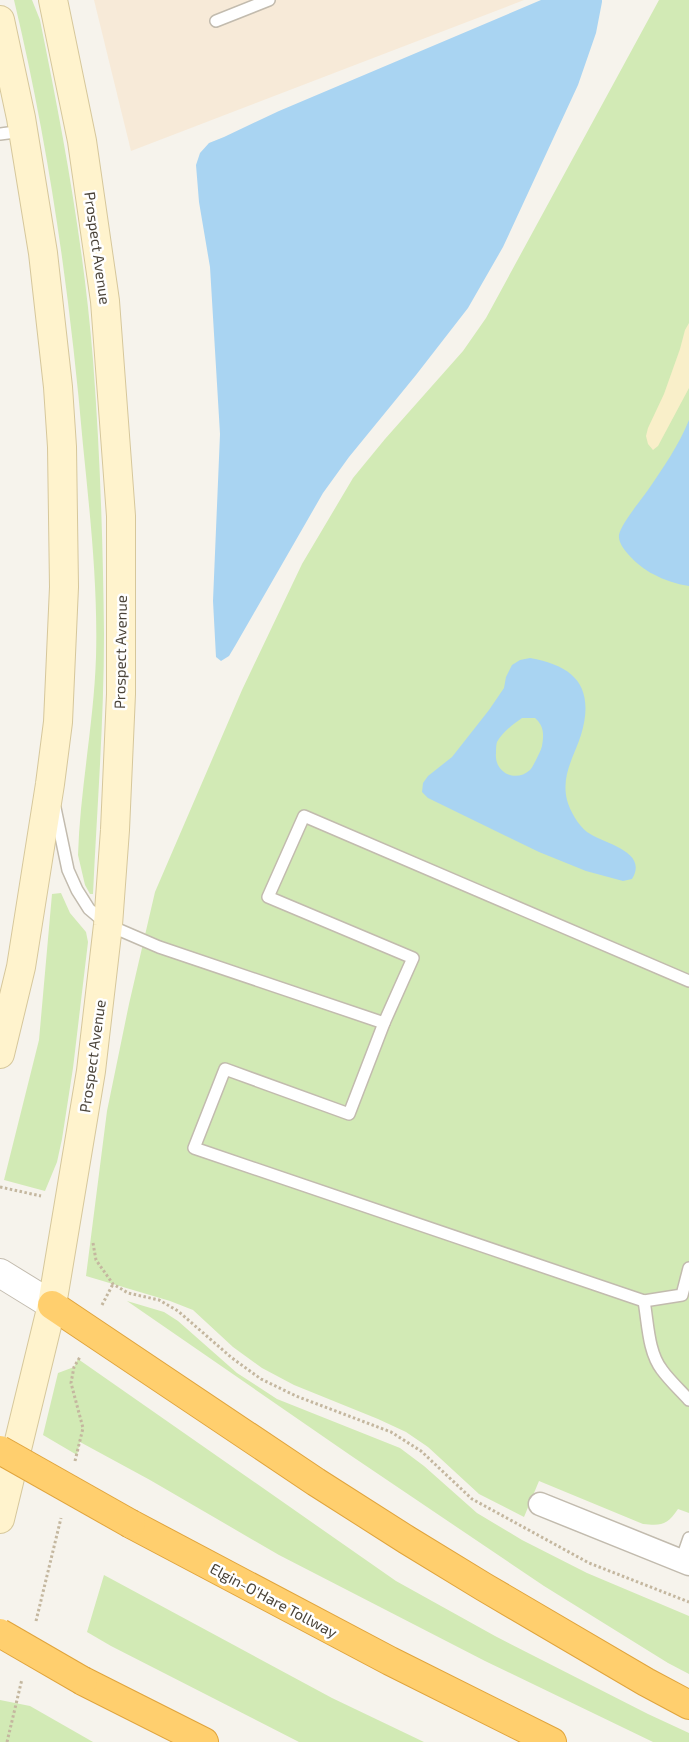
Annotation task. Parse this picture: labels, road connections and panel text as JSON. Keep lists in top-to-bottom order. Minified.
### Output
{"streets":{"highway":["Elgin-O'Hare Tollway"],"main road":["Prospect Avenue"]}}
